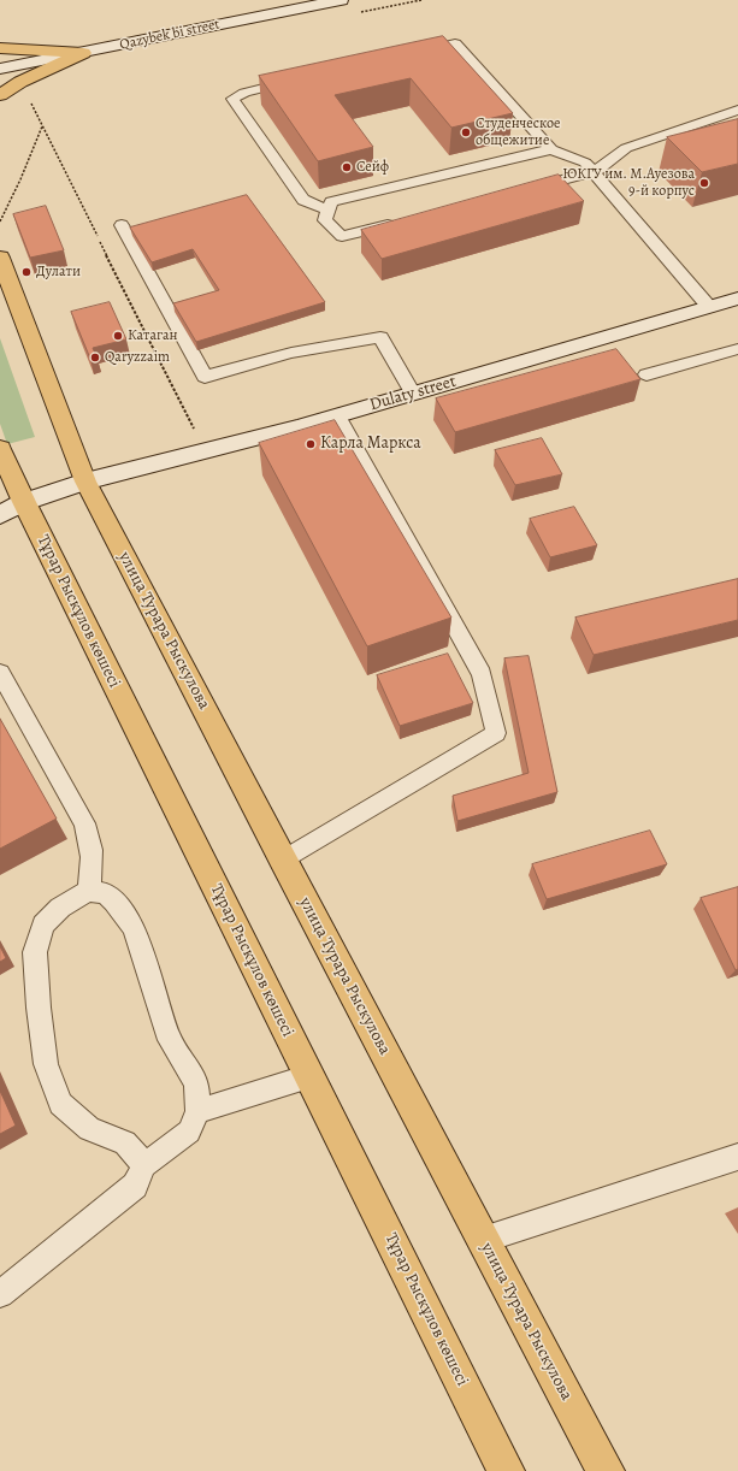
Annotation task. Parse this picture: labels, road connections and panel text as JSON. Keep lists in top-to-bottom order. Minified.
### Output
{"streets":{"main road":["Qazybek bi street","Dulaty street","Тұрар Рыскұлов көшесі","улица Турара Рыскулова"]},"crossings":[["Dulaty street","Тұрар Рыскұлов көшесі"],["Dulaty street","улица Турара Рыскулова"]],"places":["Студенческое общежитие","Сейф","ЮКГУ им. М.Ауезова 9-й корпус","Дулати","Катаган","Qaryzzaim","Карла Маркса"]}
